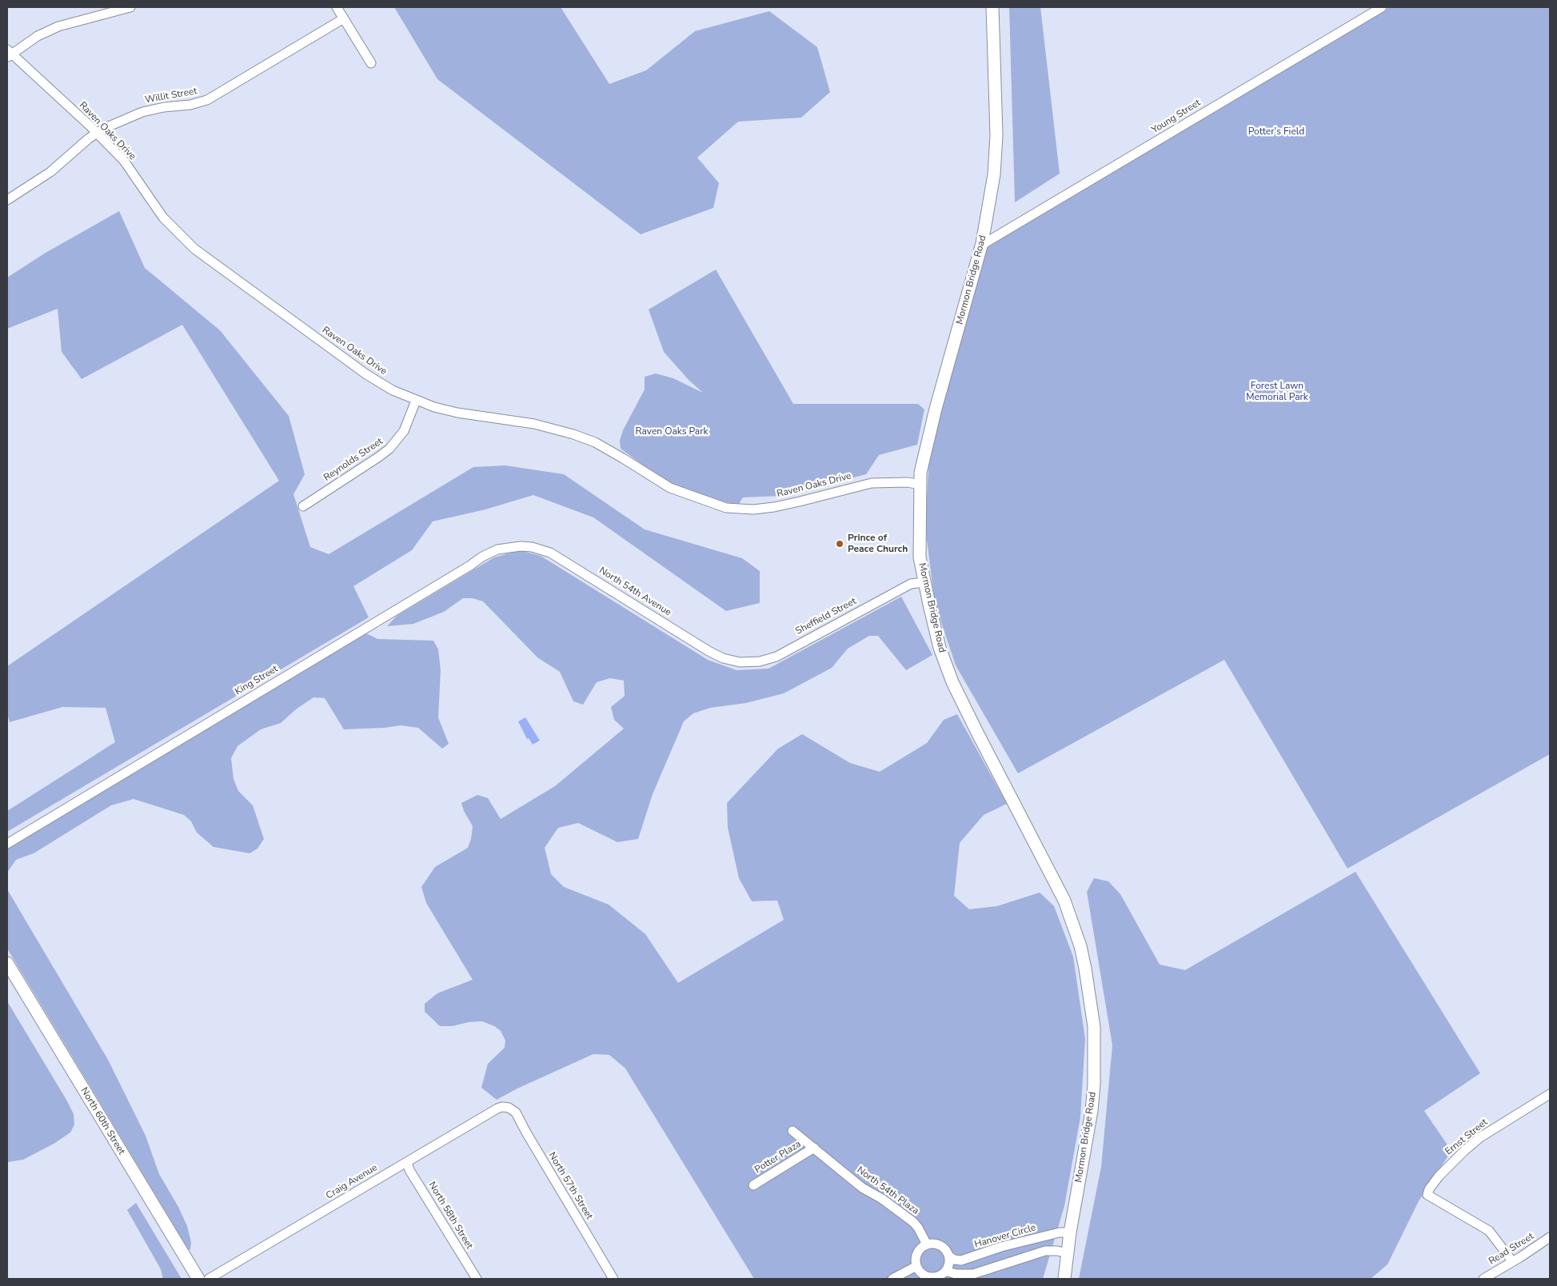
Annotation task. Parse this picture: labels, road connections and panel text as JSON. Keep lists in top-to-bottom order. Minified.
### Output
{"streets":{"main road":["Mormon Bridge Road","North 60th Street"],"street":["Willit Street","Young Street","Raven Oaks Drive","Reynolds Street","North 54th Avenue","Sheffield Street","King Street","Ernst Street","Potter Plaza","Craig Avenue","North 57th Street","North 54th Plaza","North 58th Street","Hanover Circle","Read Street"]},"crossings":[["Willit Street","Raven Oaks Drive"],["Young Street","Mormon Bridge Road"],["Raven Oaks Drive","Mormon Bridge Road"],["Raven Oaks Drive","Reynolds Street"],["Mormon Bridge Road","Sheffield Street"],["Mormon Bridge Road","Hanover Circle"],["North 54th Avenue","Sheffield Street"],["North 54th Avenue","King Street"],["Ernst Street","Read Street"],["Potter Plaza","North 54th Plaza"],["Craig Avenue","North 57th Street"],["Craig Avenue","North 58th Street"],["North 54th Plaza","Hanover Circle"]],"parks":["Potter's Field","Forest Lawn Memorial Park","Raven Oaks Park"],"places":["Prince of Peace Church"]}
